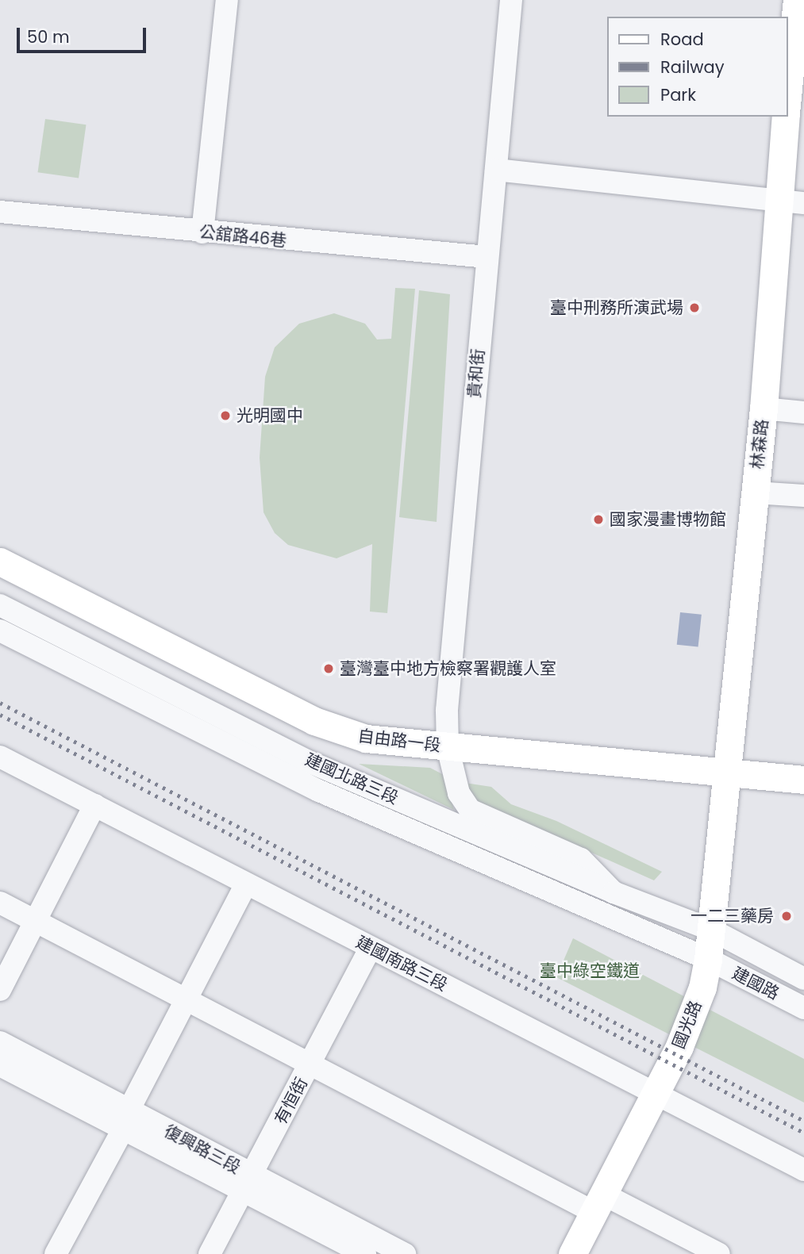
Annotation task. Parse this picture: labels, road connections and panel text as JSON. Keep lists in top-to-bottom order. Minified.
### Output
{"streets":{"main road":["林森路","自由路一段","國光路"],"street":["公舘路46巷","貴和街","建國北路三段","建國南路三段","建國路","有恒街","復興路三段"]},"crossings":[["公舘路46巷","貴和街"],["貴和街","自由路一段"],["貴和街","建國北路三段"],["林森路","自由路一段"],["林森路","國光路"],["自由路一段","國光路"],["建國北路三段","建國路"],["建國北路三段","國光路"],["建國南路三段","國光路"],["建國南路三段","有恒街"],["建國路","國光路"],["有恒街","復興路三段"]],"parks":["臺中綠空鐵道"],"places":["臺中刑務所演武場","光明國中","國家漫畫博物館","臺灣臺中地方檢察署觀護人室","一二三藥房"],"legend":["Road","Railway","Park"],"scale_bar":"50 m"}
